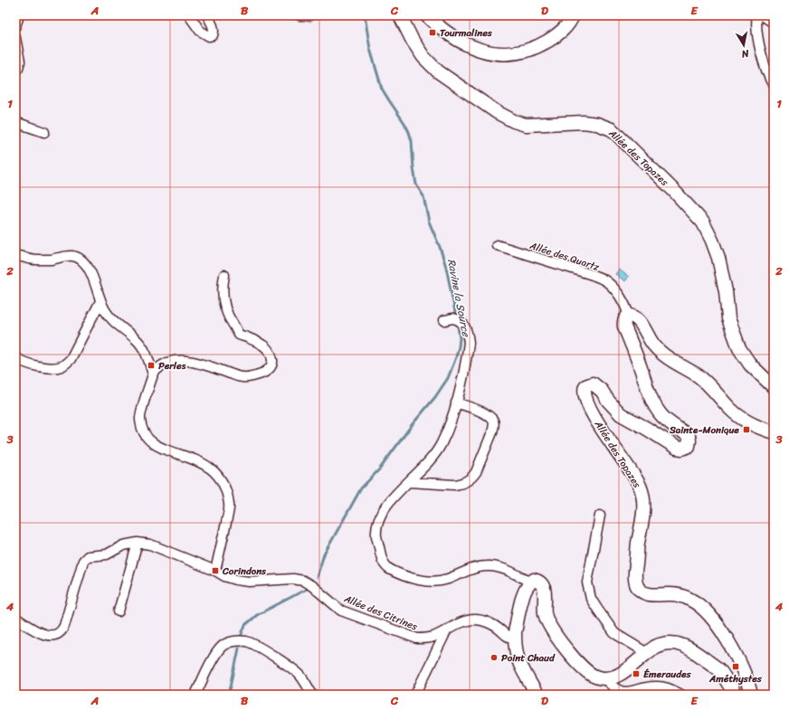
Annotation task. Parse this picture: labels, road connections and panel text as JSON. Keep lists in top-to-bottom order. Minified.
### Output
{"streets":{"main road":["Allée des Topazes"],"street":["Allée des Quartz","Allée des Citrines"]},"crossings":[["Allée des Topazes","Allée des Quartz"]],"water":["Ravine la Source"],"places":{"transit":["Tourmalines","Perles","Sainte-Monique","Corindons","Améthystes","Émeraudes"],"other":["Point Chaud"]},"north":"bottom","grid":{"columns":["A","B","C","D","E"],"rows":["1","2","3","4"]}}
